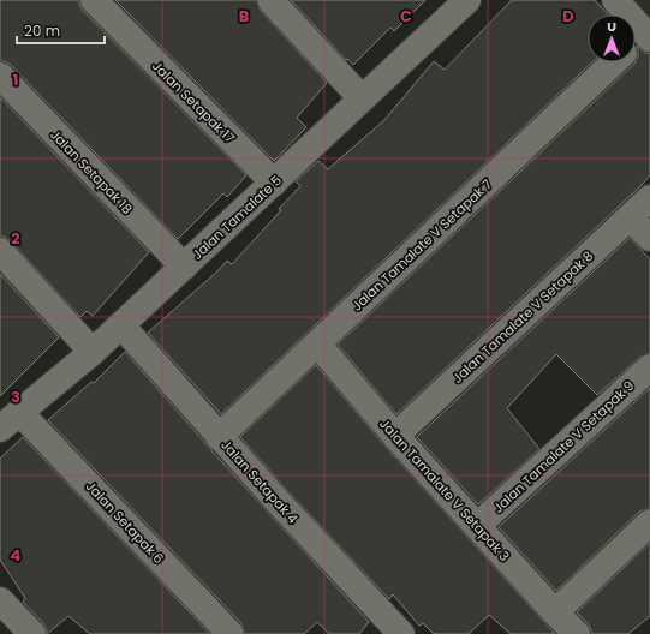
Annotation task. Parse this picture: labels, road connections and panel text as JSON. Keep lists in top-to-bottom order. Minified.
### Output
{"streets":{"street":["Jalan Setapak 17","Jalan Setapak 18","Jalan Tamalate 5","Jalan Tamalate V Setapak 7","Jalan Tamalate V Setapak 8","Jalan Tamalate V Setapak 9","Jalan Setapak 4","Jalan Tamalate V Setapak 3","Jalan Setapak 6"]},"crossings":[["Jalan Setapak 17","Jalan Tamalate 5"],["Jalan Setapak 18","Jalan Tamalate 5"],["Jalan Tamalate 5","Jalan Setapak 4"],["Jalan Tamalate 5","Jalan Setapak 6"],["Jalan Tamalate V Setapak 7","Jalan Setapak 4"],["Jalan Tamalate V Setapak 7","Jalan Tamalate V Setapak 3"],["Jalan Tamalate V Setapak 8","Jalan Tamalate V Setapak 3"],["Jalan Tamalate V Setapak 9","Jalan Tamalate V Setapak 3"]],"scale_bar":"20 m","north":"top","grid":{"columns":["B","C","D"],"rows":["1","2","3","4"]}}
